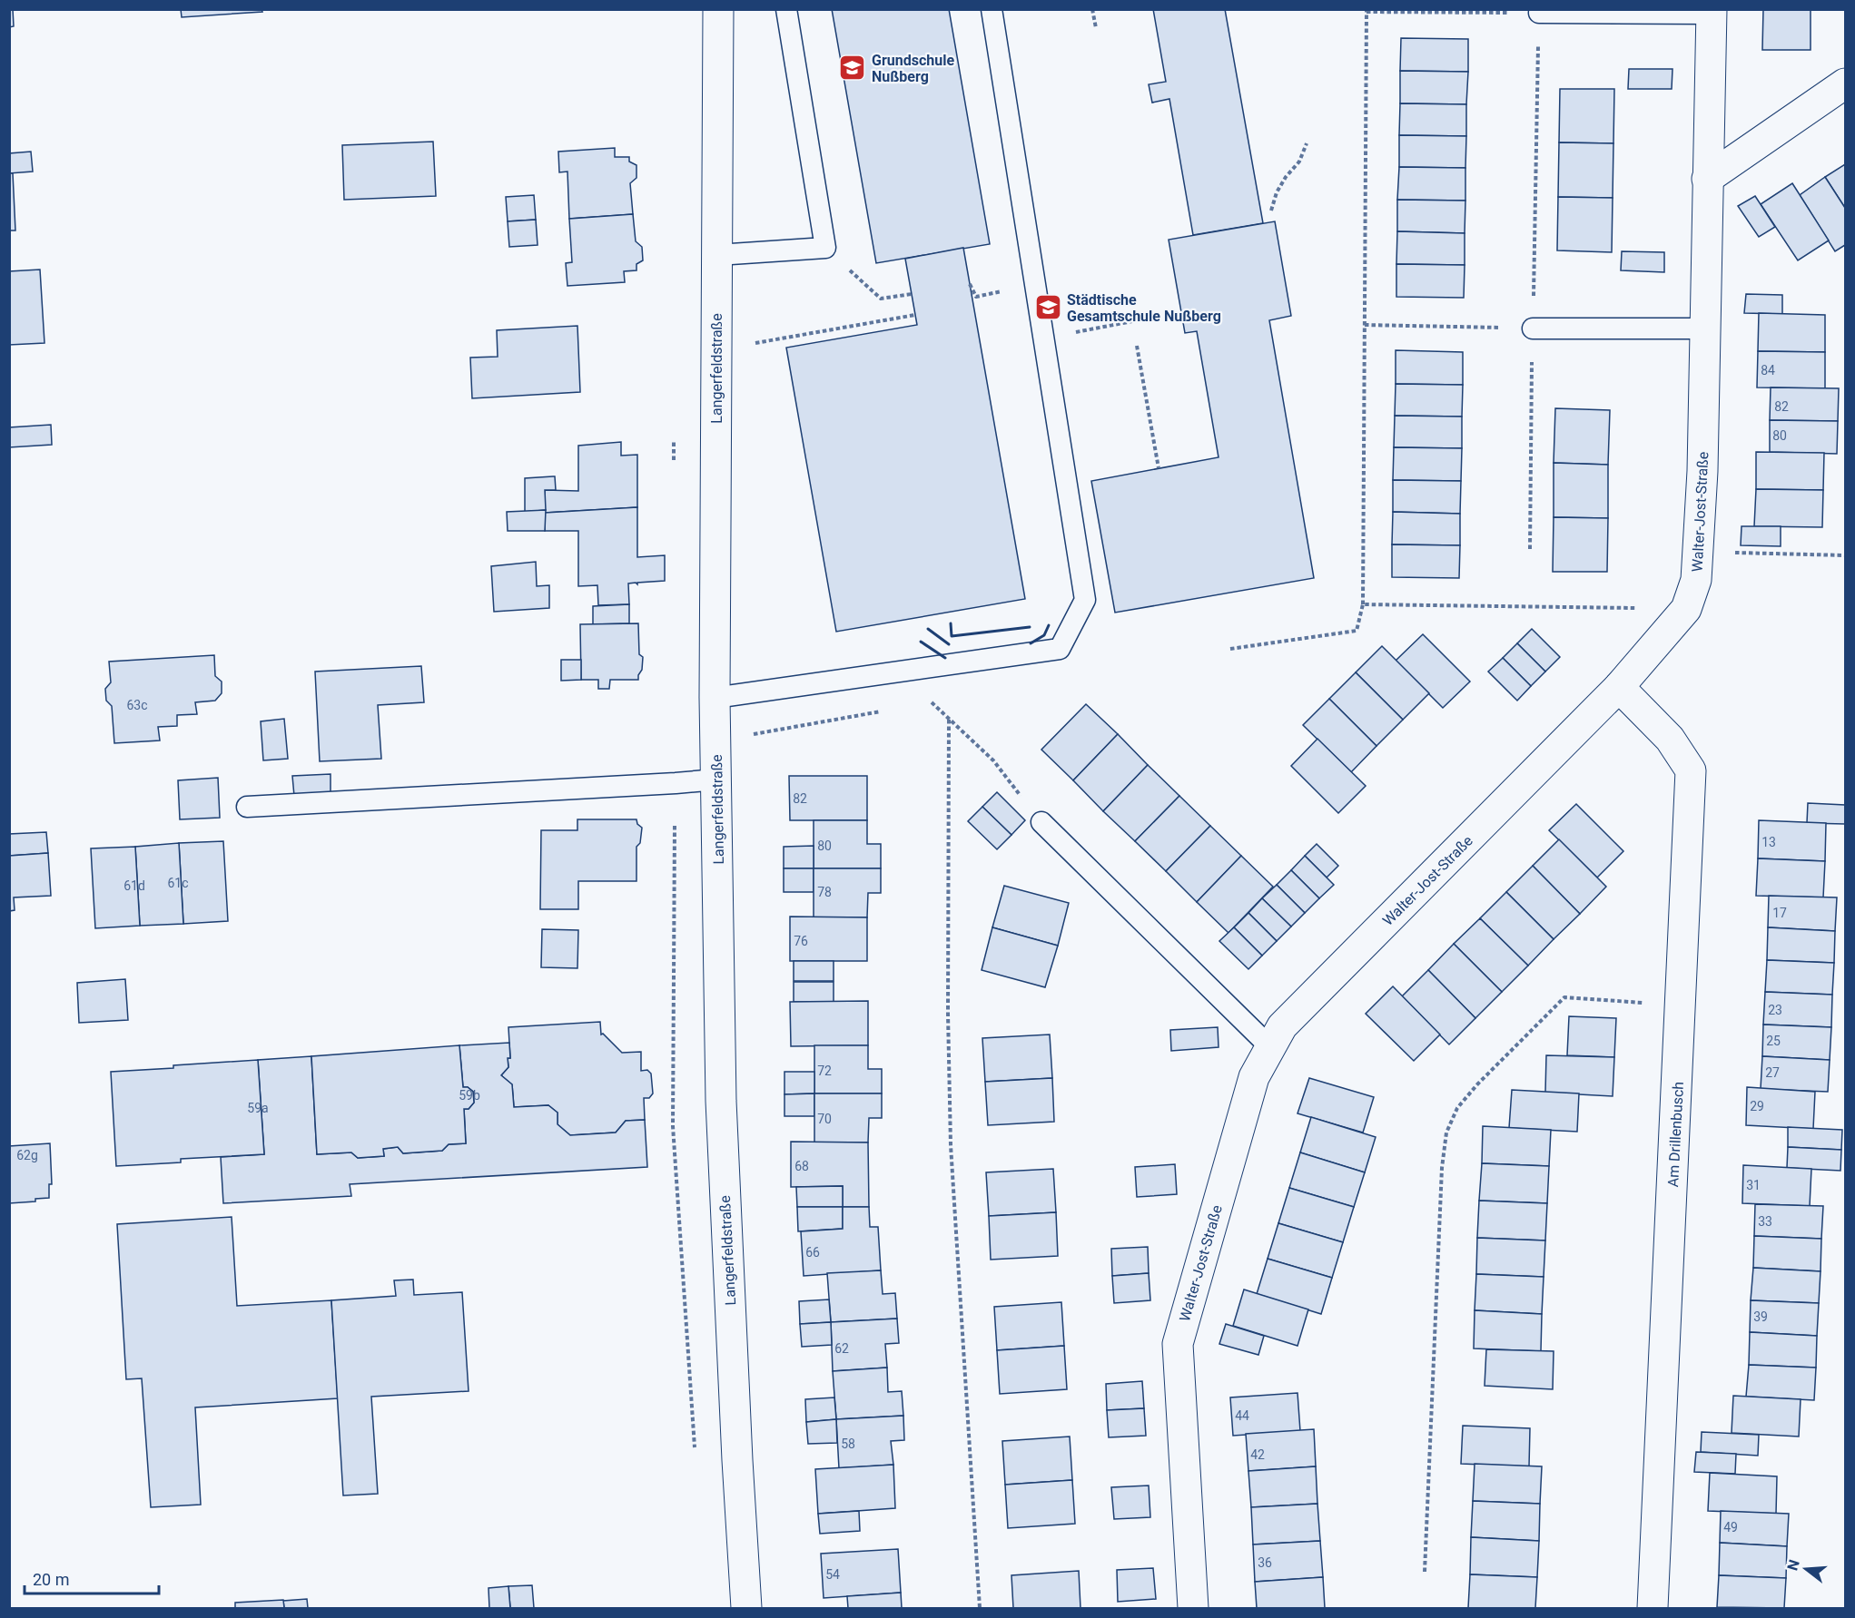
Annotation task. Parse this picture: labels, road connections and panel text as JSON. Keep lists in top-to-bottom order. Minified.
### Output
{"streets":{"street":["Langerfeldstraße","Walter-Jost-Straße","Am Drillenbusch"]},"crossings":[["Walter-Jost-Straße","Am Drillenbusch"]],"places":{"school or university":["Grundschule Nußberg","Städtische Gesamtschule Nußberg"]},"house_numbers":["84","82","80","63c","82","13","80","61c","61d","78","17","76","23","25","72","27","59b","29","59a","70","62g","68","31","33","66","39","62","44","58","42","49","36","54"],"scale_bar":"20 m","north":"left"}
